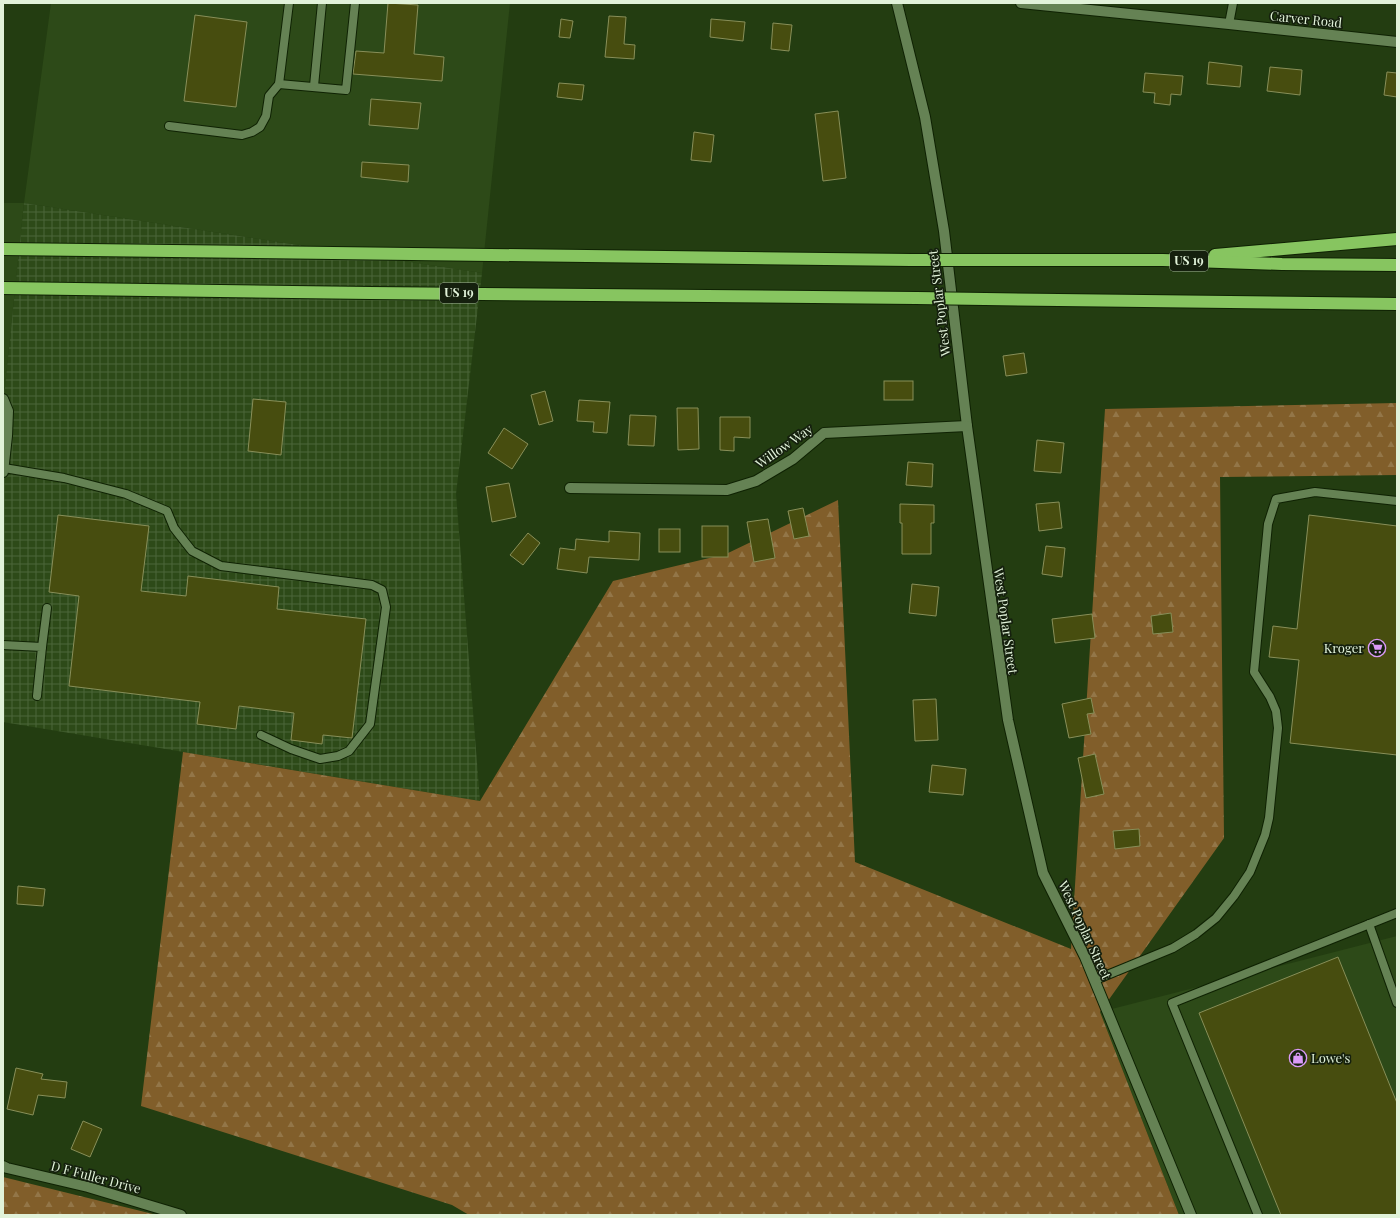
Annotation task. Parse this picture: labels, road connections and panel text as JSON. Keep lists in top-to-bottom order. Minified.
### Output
{"streets":{"highway":["US 19"],"street":["Carver Road","West Poplar Street","Willow Way","D F Fuller Drive"]},"crossings":[["West Poplar Street","Willow Way"]],"places":{"supermarket":["Kroger"],"shop":["Lowe's"]}}
